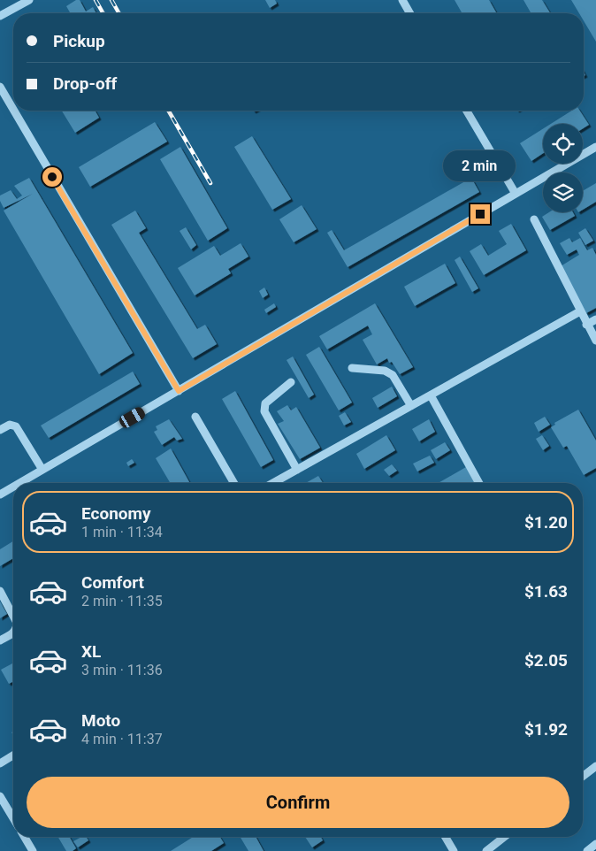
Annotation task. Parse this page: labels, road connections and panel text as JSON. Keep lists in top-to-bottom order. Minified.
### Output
{"page":{"banner":["Pickup","Drop-off"],"bubble":"2 min","list":[{"name":"Economy","note":"1 min · 11:34","value":"$1.20"},{"name":"Comfort","note":"2 min · 11:35","value":"$1.63"},{"name":"XL","note":"3 min · 11:36","value":"$2.05"},{"name":"Moto","note":"4 min · 11:37","value":"$1.92"}],"buttons":"Confirm"}}
